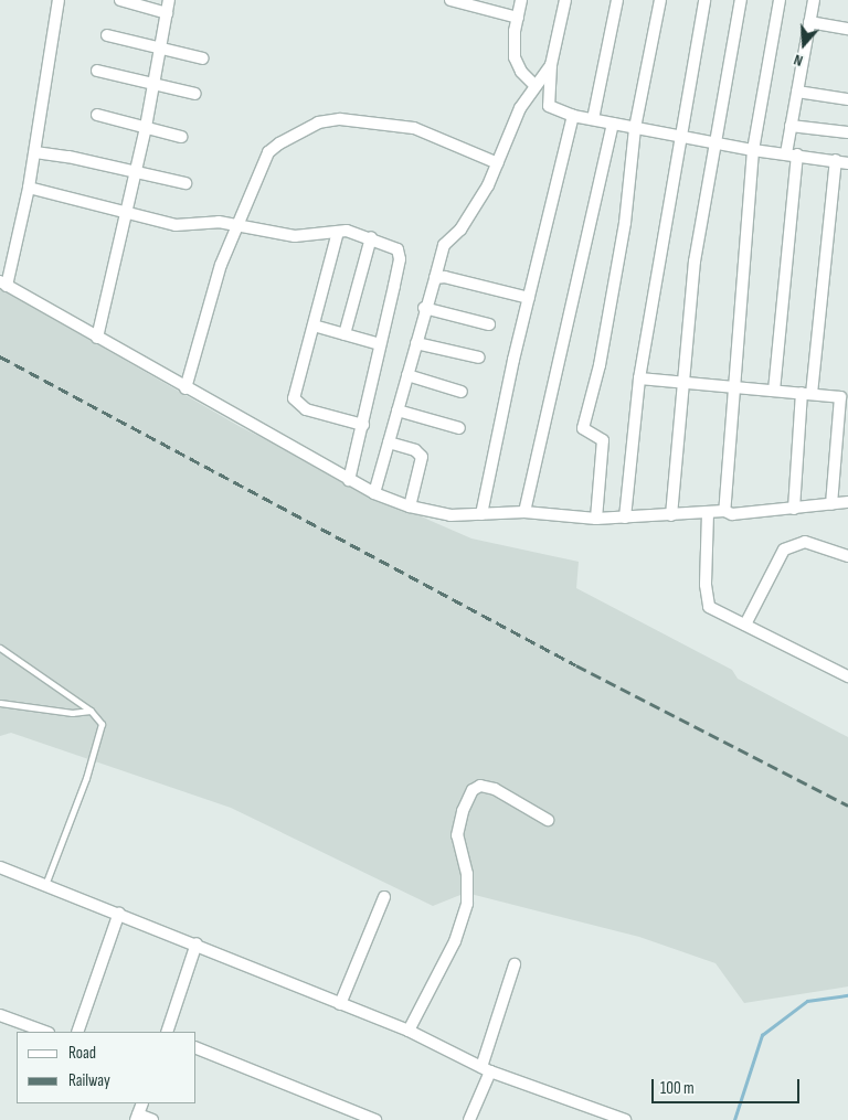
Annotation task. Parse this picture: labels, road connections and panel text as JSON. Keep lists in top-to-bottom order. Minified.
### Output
{"legend":["Road","Railway"],"scale_bar":"100 m","north":"bottom"}
